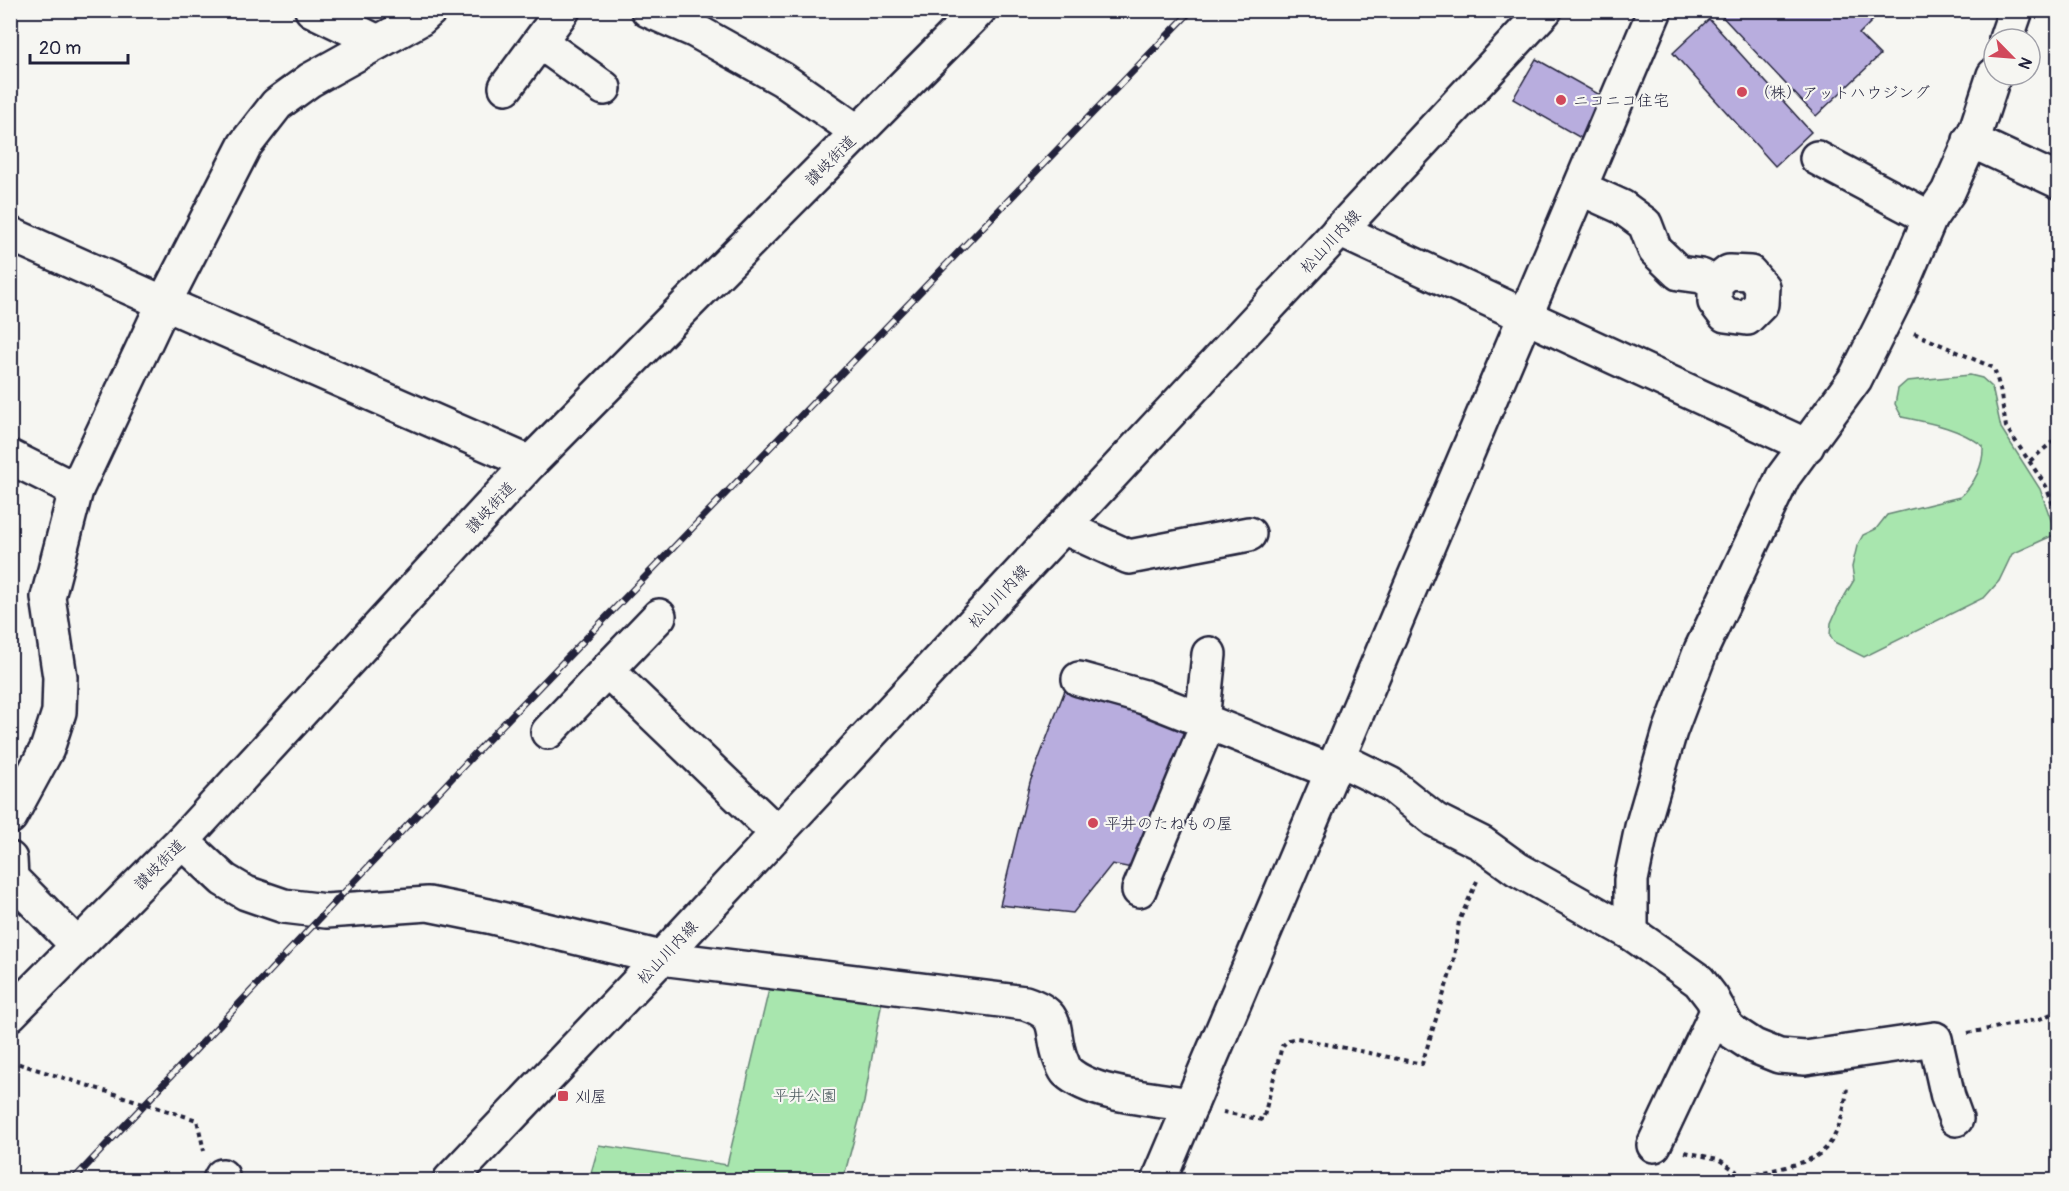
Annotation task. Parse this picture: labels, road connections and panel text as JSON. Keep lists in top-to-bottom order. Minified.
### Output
{"streets":{"street":["讃岐街道","松山川内線"]},"parks":["平井公園"],"places":{"other":["（株）アットハウジング","ニコニコ住宅","平井のたねもの屋"],"transit":["刈屋"]},"scale_bar":"20 m","north":"bottom right"}
